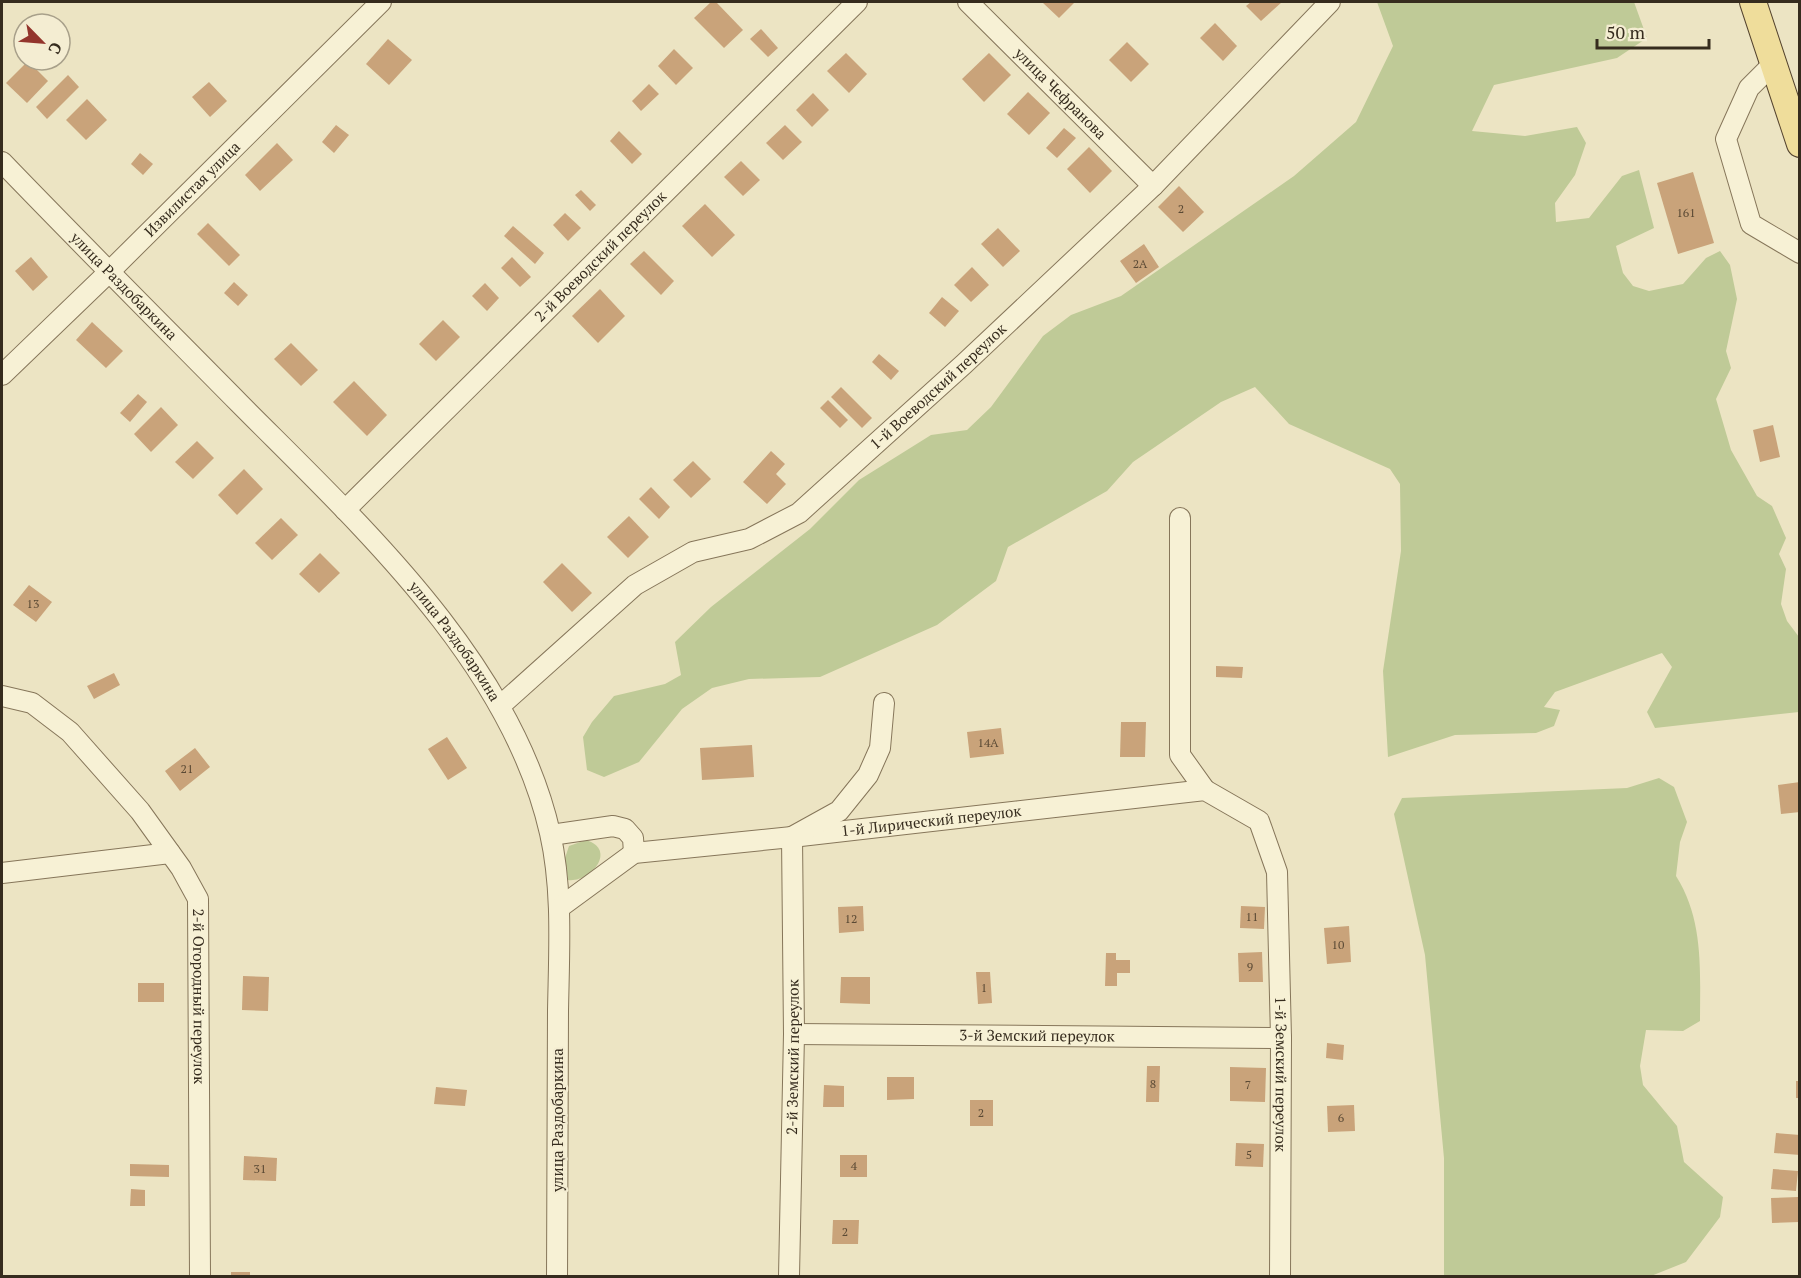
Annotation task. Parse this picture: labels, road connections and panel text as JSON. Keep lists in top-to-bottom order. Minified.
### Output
{"streets":{"street":["улица Чефранова","Извилистая улица","2-й Воеводский переулок","улица Раздобаркина","1-й Воеводский переулок","1-й Лирический переулок","2-й Огородный переулок","3-й Земский переулок","2-й Земский переулок","1-й Земский переулок"]},"crossings":[["улица Чефранова","1-й Воеводский переулок"],["Извилистая улица","улица Раздобаркина"],["2-й Воеводский переулок","улица Раздобаркина"],["улица Раздобаркина","1-й Воеводский переулок"],["1-й Лирический переулок","2-й Земский переулок"],["1-й Лирический переулок","1-й Земский переулок"],["3-й Земский переулок","2-й Земский переулок"],["3-й Земский переулок","1-й Земский переулок"]],"house_numbers":["2","161","2А","13","14А","21","11","12","10","9","1","8","7","2","6","5","4","31","2"],"scale_bar":"50 m","north":"bottom right"}
